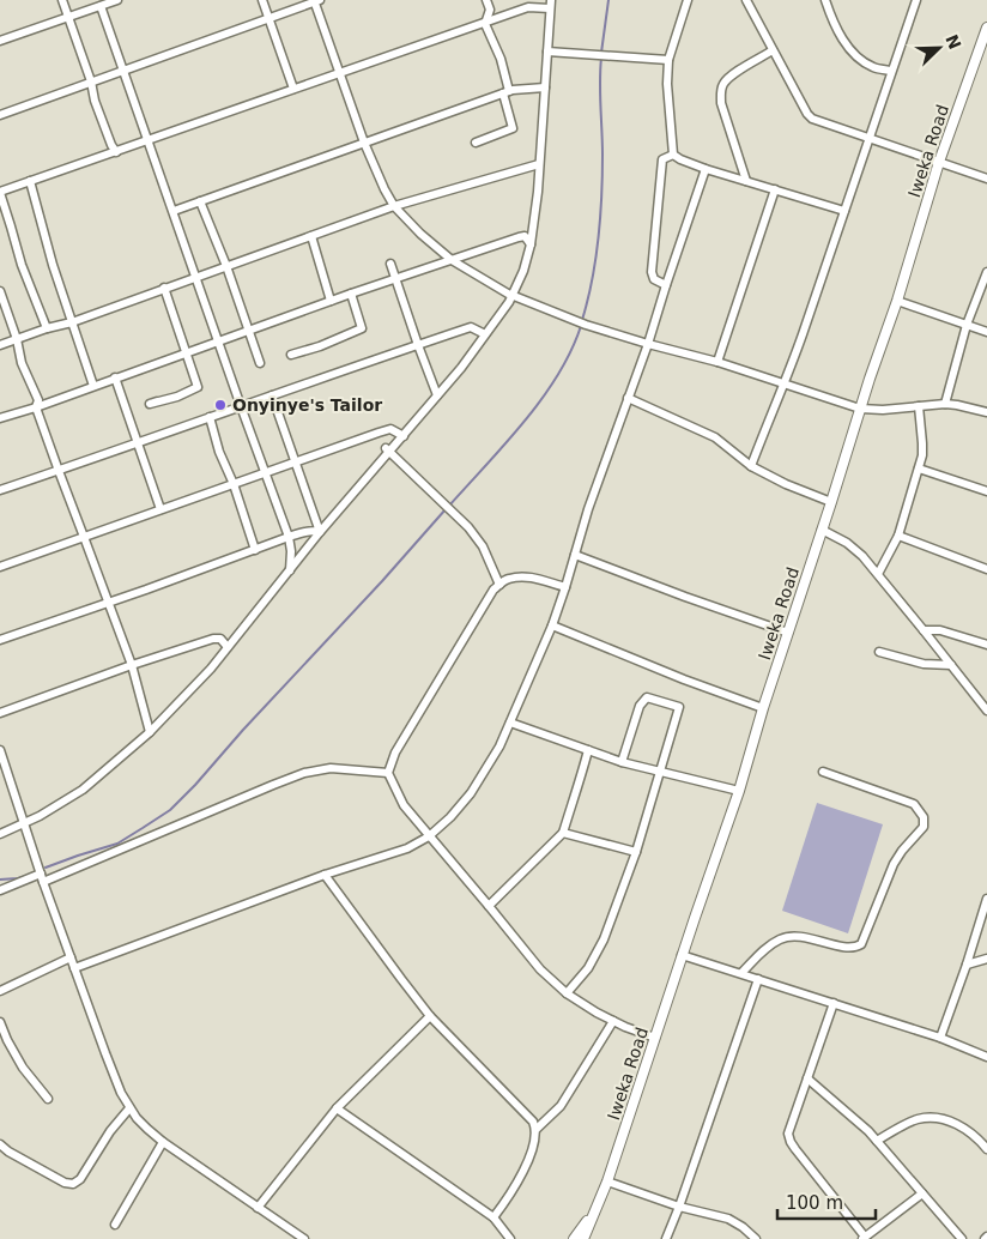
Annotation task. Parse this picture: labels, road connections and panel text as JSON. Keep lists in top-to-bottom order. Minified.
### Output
{"streets":{"main road":["Iweka Road"]},"places":["Onyinye's Tailor"],"scale_bar":"100 m","north":"top right"}
